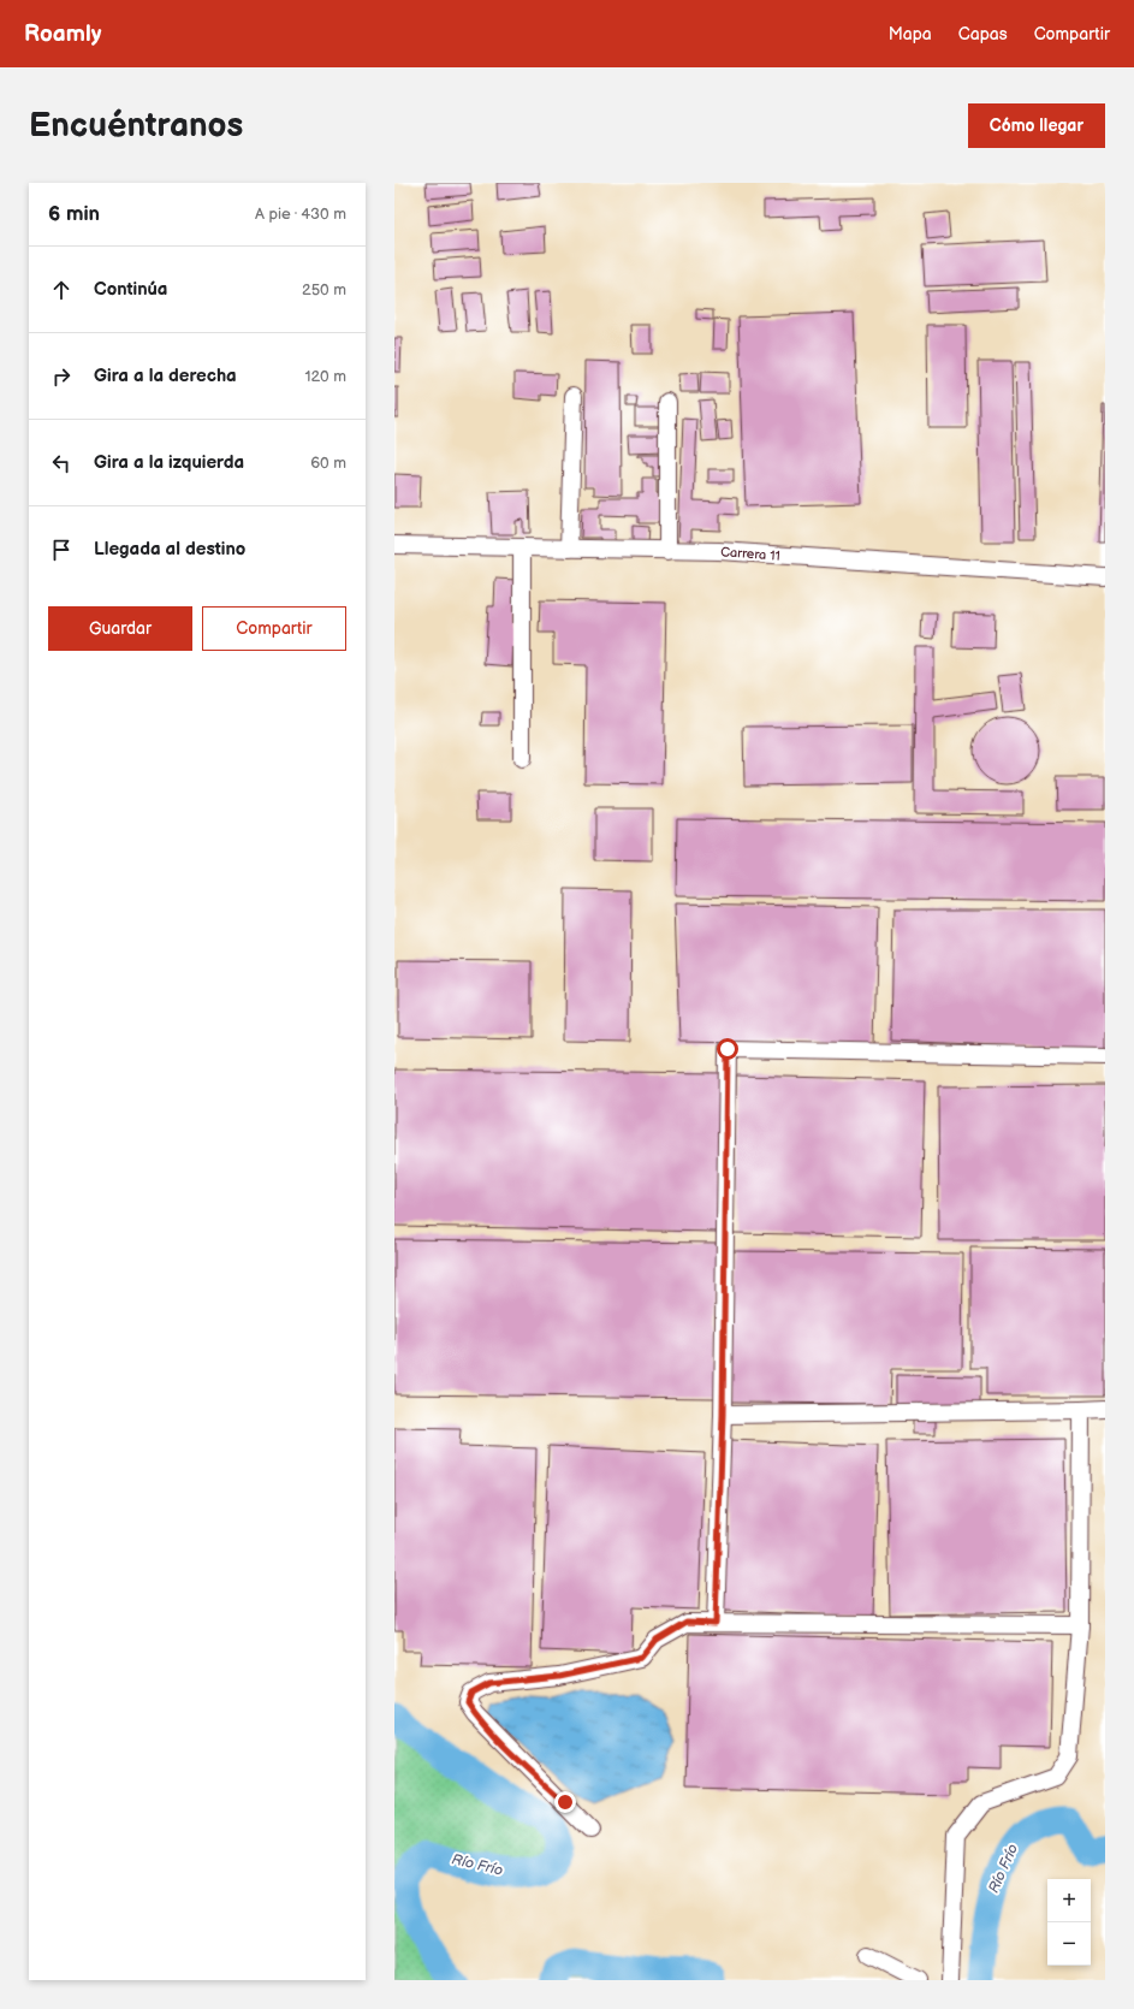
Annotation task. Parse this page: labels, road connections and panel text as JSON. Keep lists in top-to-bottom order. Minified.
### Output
{"streets":{"street":["Carrera 11"]},"water":["Río Frío"],"page":{"header":"Roamly","nav":["Mapa","Capas","Compartir"],"buttons":["Cómo llegar",["Guardar","Compartir"]],"title":"Encuéntranos","heading":["6 min","A pie · 430 m"],"list":[["Continúa","250 m"],["Gira a la derecha","120 m"],["Gira a la izquierda","60 m"],"Llegada al destino"],"map_buttons":["+","−"]}}
